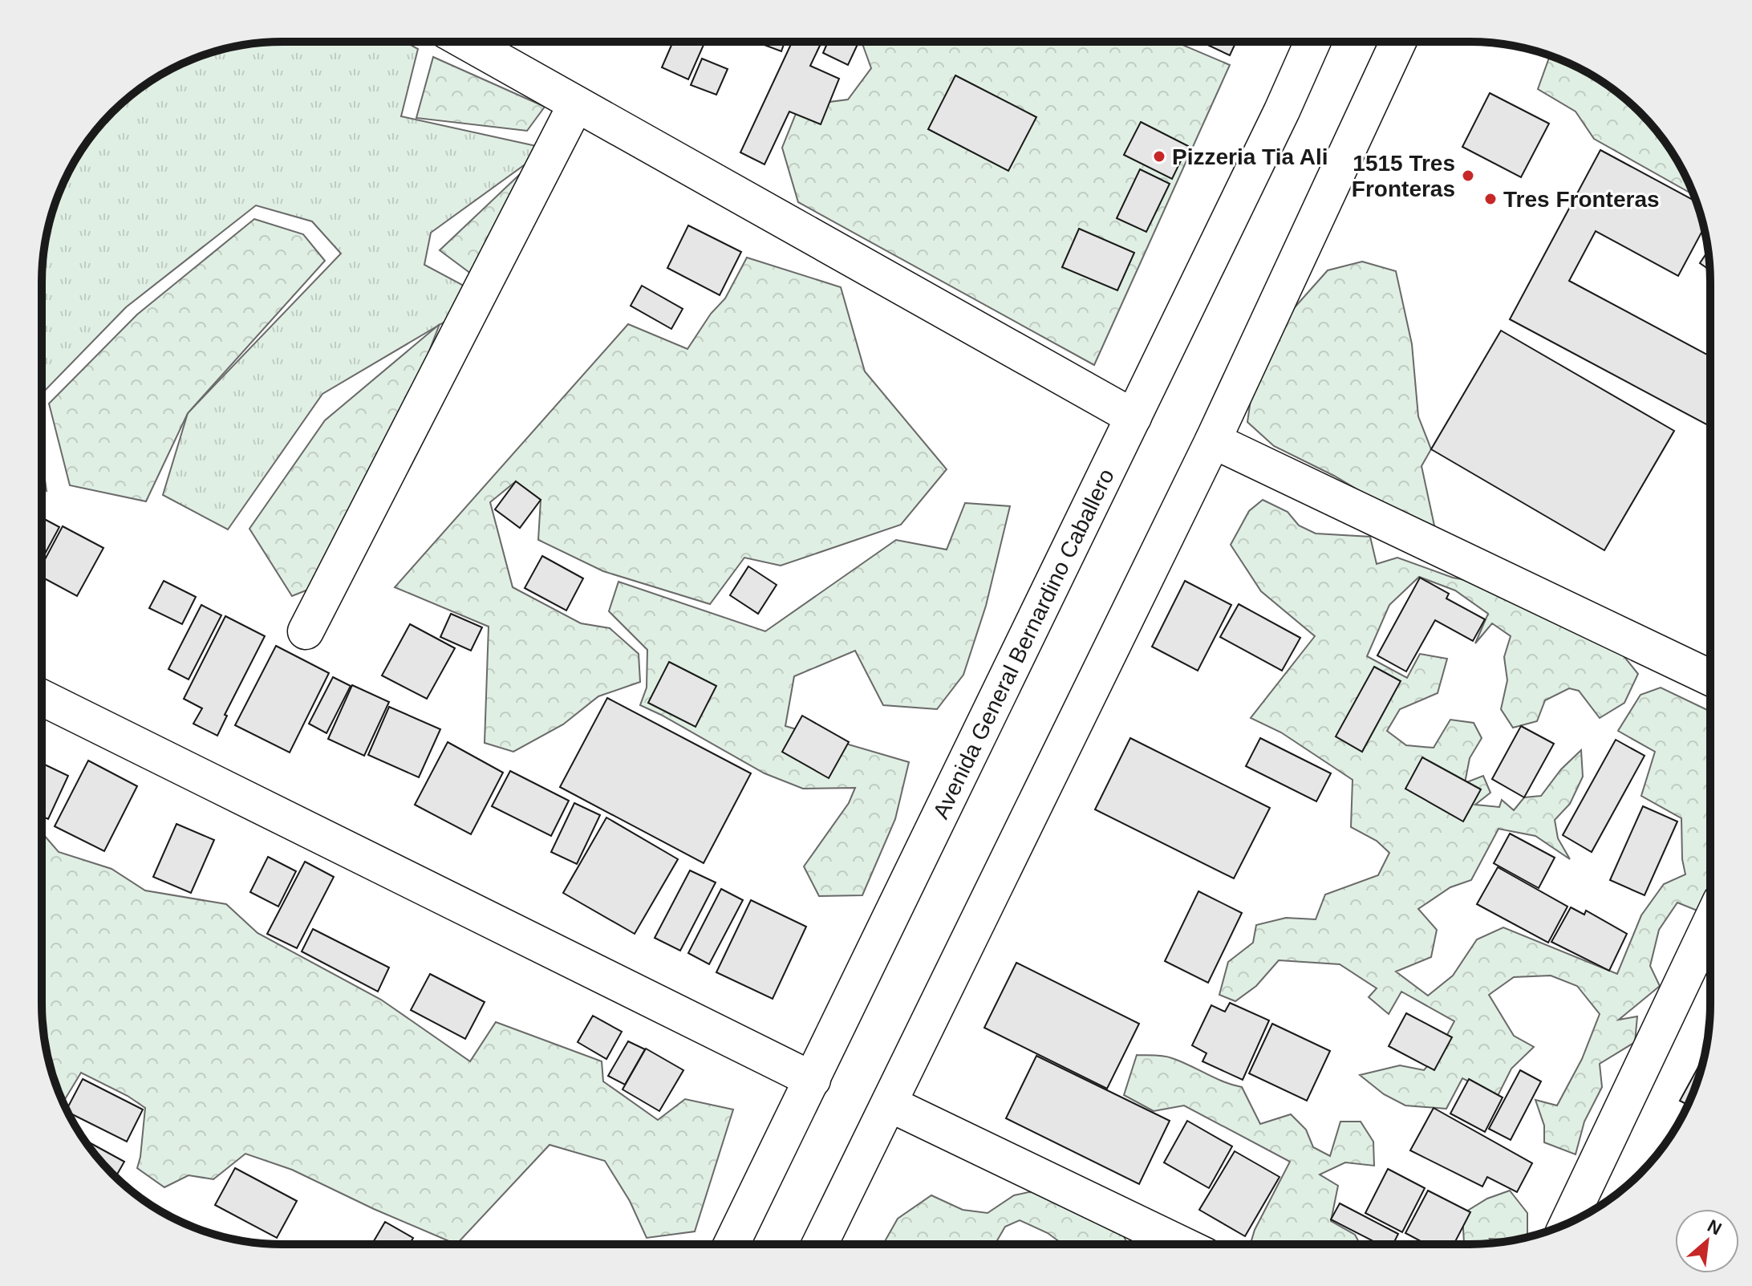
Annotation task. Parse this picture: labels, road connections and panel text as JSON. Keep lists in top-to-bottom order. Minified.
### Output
{"streets":{"street":["Avenida General Bernardino Caballero"]},"places":["Pizzeria Tia Ali","1515 Tres Fronteras","Tres Fronteras"],"north":"top right"}
